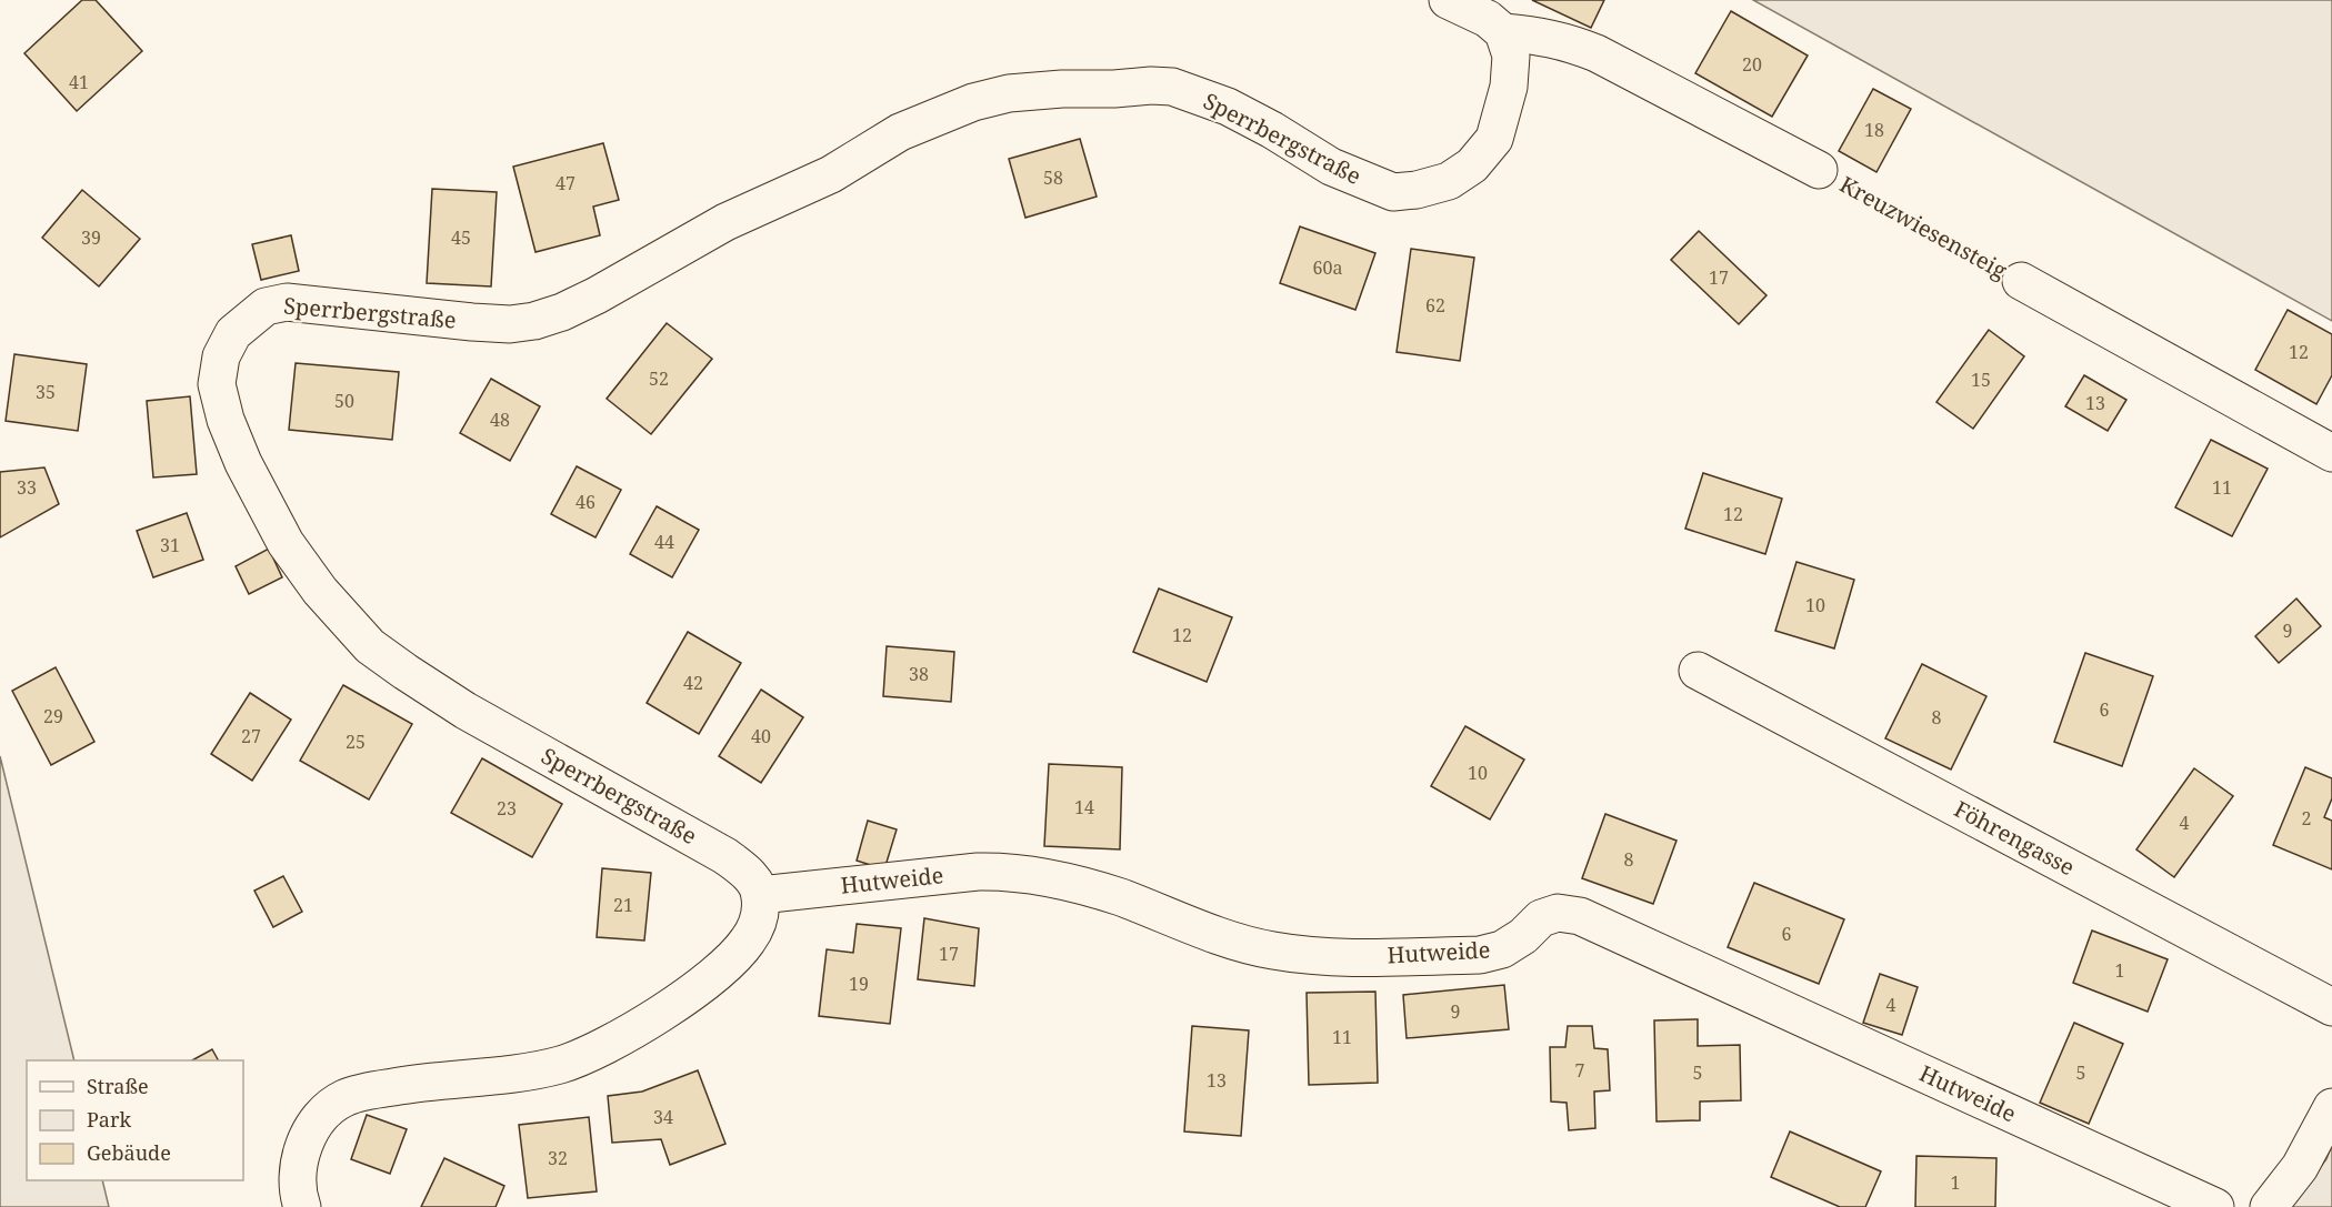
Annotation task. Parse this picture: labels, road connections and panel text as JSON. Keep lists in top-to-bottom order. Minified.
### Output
{"streets":{"street":["Sperrbergstraße","Kreuzwiesensteig","Föhrengasse","Hutweide"]},"crossings":[["Sperrbergstraße","Kreuzwiesensteig"],["Sperrbergstraße","Hutweide"]],"house_numbers":["20","41","18","58","47","39","45","60a","17","62","12","52","15","35","50","13","48","33","11","46","12","44","31","10","9","12","38","42","6","29","8","27","40","25","10","14","23","2","4","8","21","6","17","1","19","4","9","11","7","5","5","13","34","32","1"],"legend":["Straße","Park","Gebäude"]}
